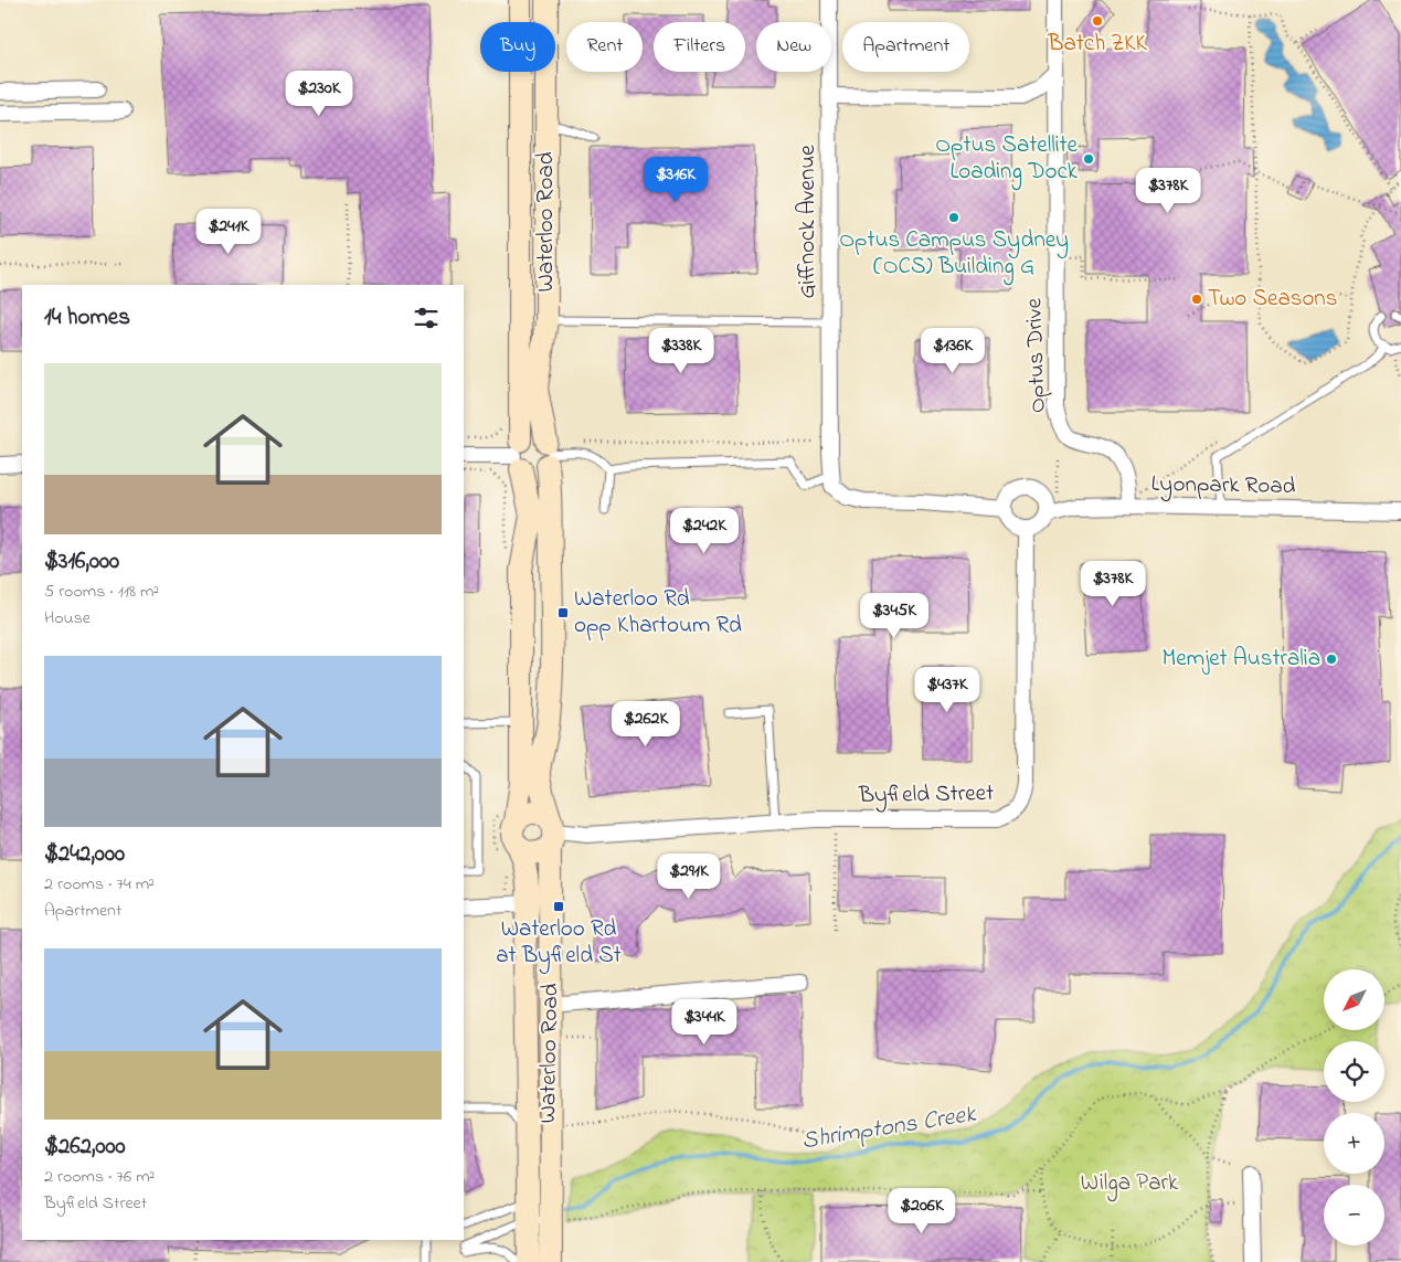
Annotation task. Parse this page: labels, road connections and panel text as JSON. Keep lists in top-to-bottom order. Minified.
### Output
{"streets":{"street":["Waterloo Road","Giffnock Avenue","Optus Drive","Lyonpark Road","Byfield Street"]},"crossings":[["Waterloo Road","Byfield Street"],["Optus Drive","Lyonpark Road"],["Lyonpark Road","Byfield Street"]],"water":["Shrimptons Creek"],"parks":["Wilga Park"],"places":{"other":["Batch ZKK","Optus Satellite Loading Dock","Optus Campus Sydney (OCS) Building G","Two Seasons","Memjet Australia"],"transit":["Waterloo Rd opp Khartoum Rd","Waterloo Rd at Byfield St"]},"north":"bottom left","page":{"chip":["Buy","Rent","Filters","New","Apartment"],"price":["$230K","$316K","$378K","$241K","$338K","$136K","$242K","$378K","$345K","$437K","$262K","$291K","$344K","$206K"],"heading":"14 homes","list":[{"name":"$316,000","note":"5 rooms · 118 m² · House"},{"name":"$242,000","note":"2 rooms · 74 m² · Apartment"},{"name":"$262,000","note":"2 rooms · 76 m² · Byfield Street"}],"map_buttons":["+","−"]}}
